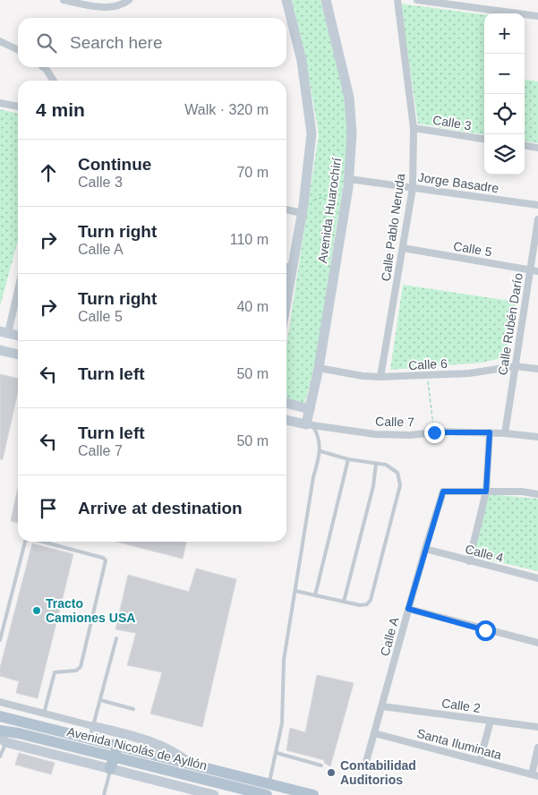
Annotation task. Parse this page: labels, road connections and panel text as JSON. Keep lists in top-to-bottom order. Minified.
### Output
{"streets":{"main road":["Avenida Nicolás de Ayllón"],"street":["Calle 3","Jorge Basadre","Avenida Huarochirí","Calle Pablo Neruda","Calle 5","Calle Rubén Darío","Calle 6","Calle 7","Calle 4","Calle A","Calle 2","Santa Iluminata"]},"crossings":[["Calle 3","Calle Pablo Neruda"],["Jorge Basadre","Avenida Huarochirí"],["Jorge Basadre","Calle Pablo Neruda"],["Avenida Huarochirí","Calle 6"],["Avenida Huarochirí","Calle 7"],["Calle Pablo Neruda","Calle 5"],["Calle Pablo Neruda","Calle 6"],["Calle 5","Calle Rubén Darío"],["Calle Rubén Darío","Calle 6"],["Calle Rubén Darío","Calle 7"],["Calle 4","Calle A"],["Calle A","Calle 2"],["Calle A","Santa Iluminata"]],"places":["Tracto Camiones USA","Contabilidad Auditorios"],"page":{"map_buttons":["+","−"],"search":"Search here","heading":["4 min","Walk · 320 m"],"list":[["Continue","Calle 3","70 m"],["Turn right","Calle A","110 m"],["Turn right","Calle 5","40 m"],["Turn left","50 m"],["Turn left","Calle 7","50 m"],"Arrive at destination"]}}
